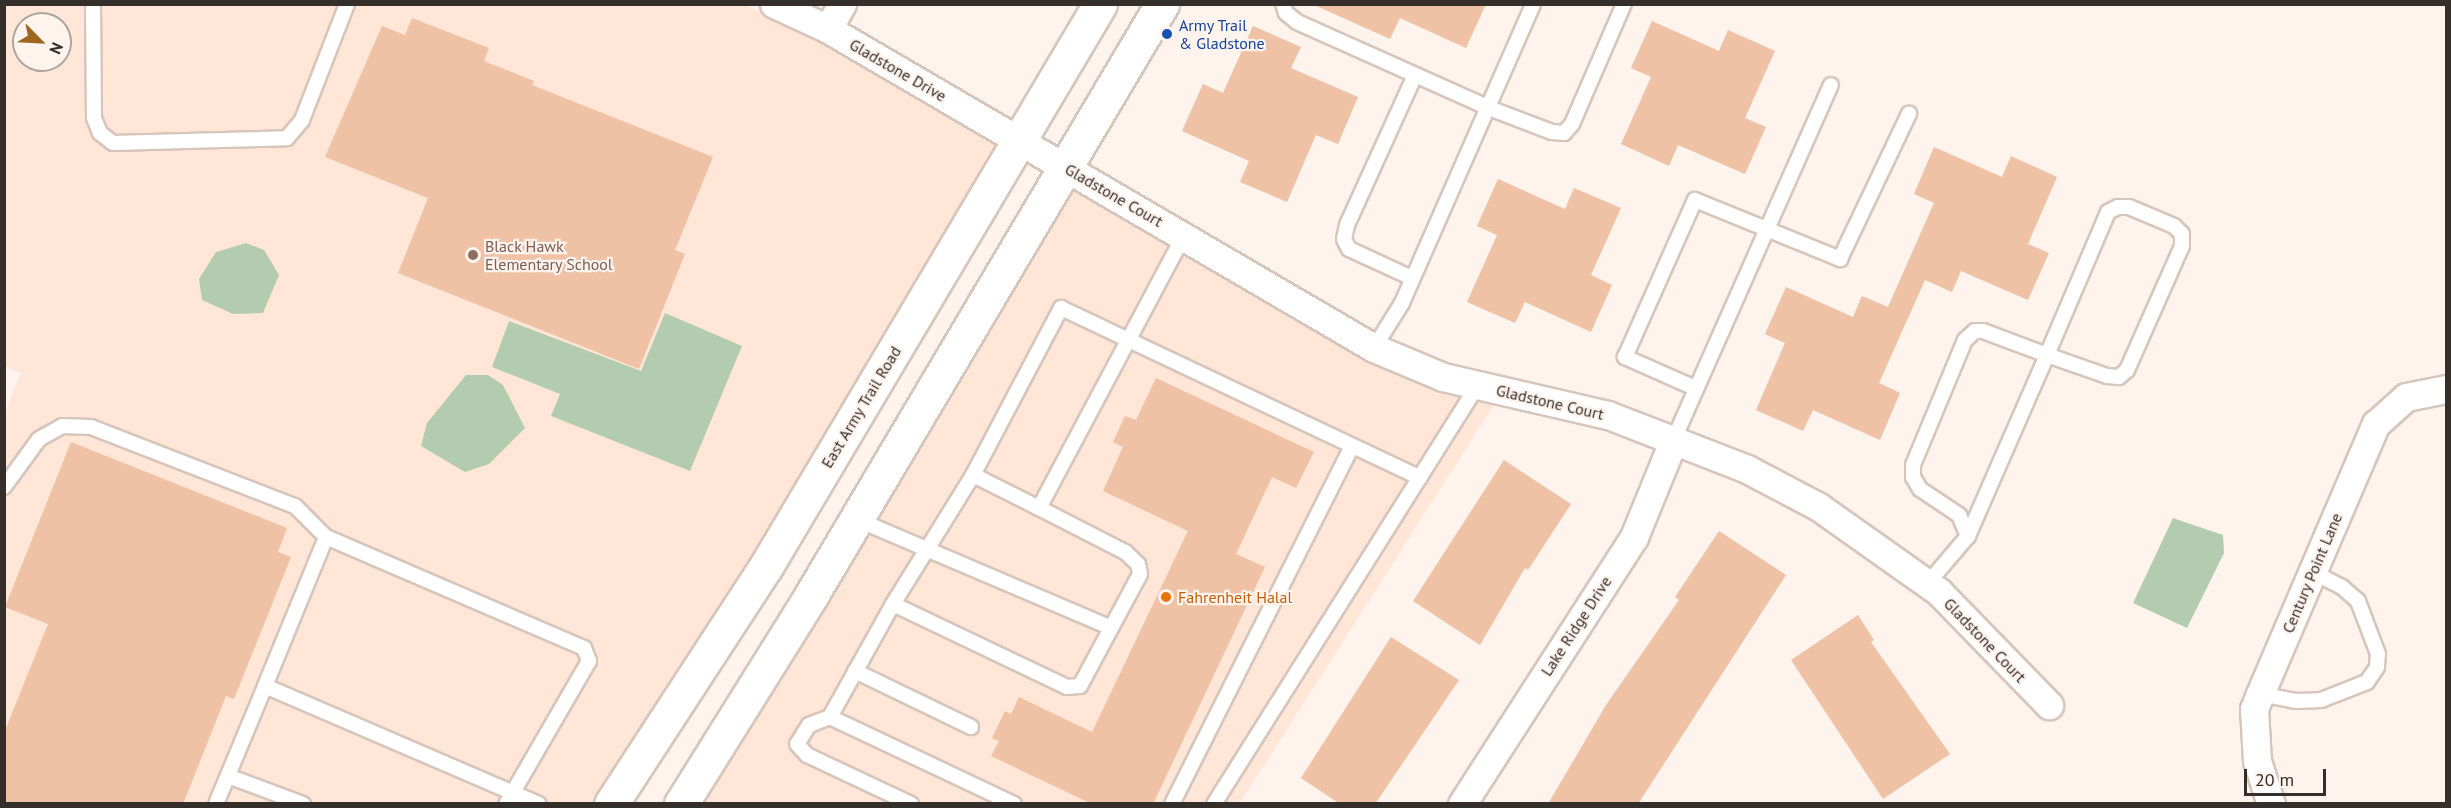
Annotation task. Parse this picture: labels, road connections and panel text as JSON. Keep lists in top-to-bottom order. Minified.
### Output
{"streets":{"main road":["East Army Trail Road"],"street":["Gladstone Drive","Gladstone Court","Century Point Lane","Lake Ridge Drive"]},"crossings":[["Gladstone Drive","Gladstone Court"],["Gladstone Drive","East Army Trail Road"],["Gladstone Court","East Army Trail Road"],["Gladstone Court","Lake Ridge Drive"]],"places":["Army Trail & Gladstone","Black Hawk Elementary School","Fahrenheit Halal"],"scale_bar":"20 m","north":"bottom right"}
